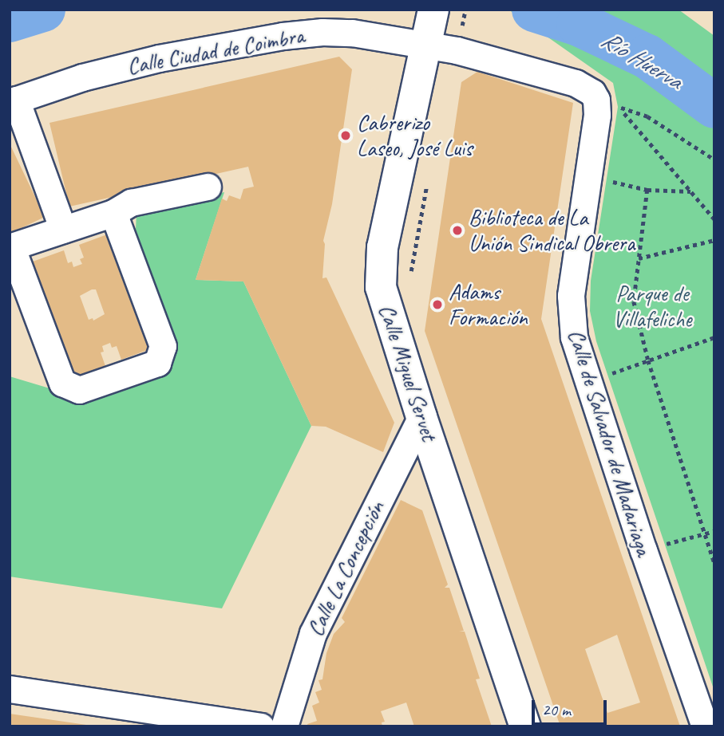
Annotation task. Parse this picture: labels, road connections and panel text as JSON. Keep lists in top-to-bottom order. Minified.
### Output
{"streets":{"main road":["Calle Miguel Servet"],"street":["Calle Ciudad de Coimbra","Calle de Salvador de Madariaga","Calle La Concepción"]},"crossings":[["Calle Ciudad de Coimbra","Calle Miguel Servet"],["Calle Ciudad de Coimbra","Calle de Salvador de Madariaga"],["Calle Miguel Servet","Calle de Salvador de Madariaga"],["Calle Miguel Servet","Calle La Concepción"]],"water":["Río Huerva"],"parks":["Parque de Villafeliche"],"places":["Cabrerizo Laseo, José Luis","Biblioteca de La Unión Sindical Obrera","Adams Formación"],"scale_bar":"20 m"}
